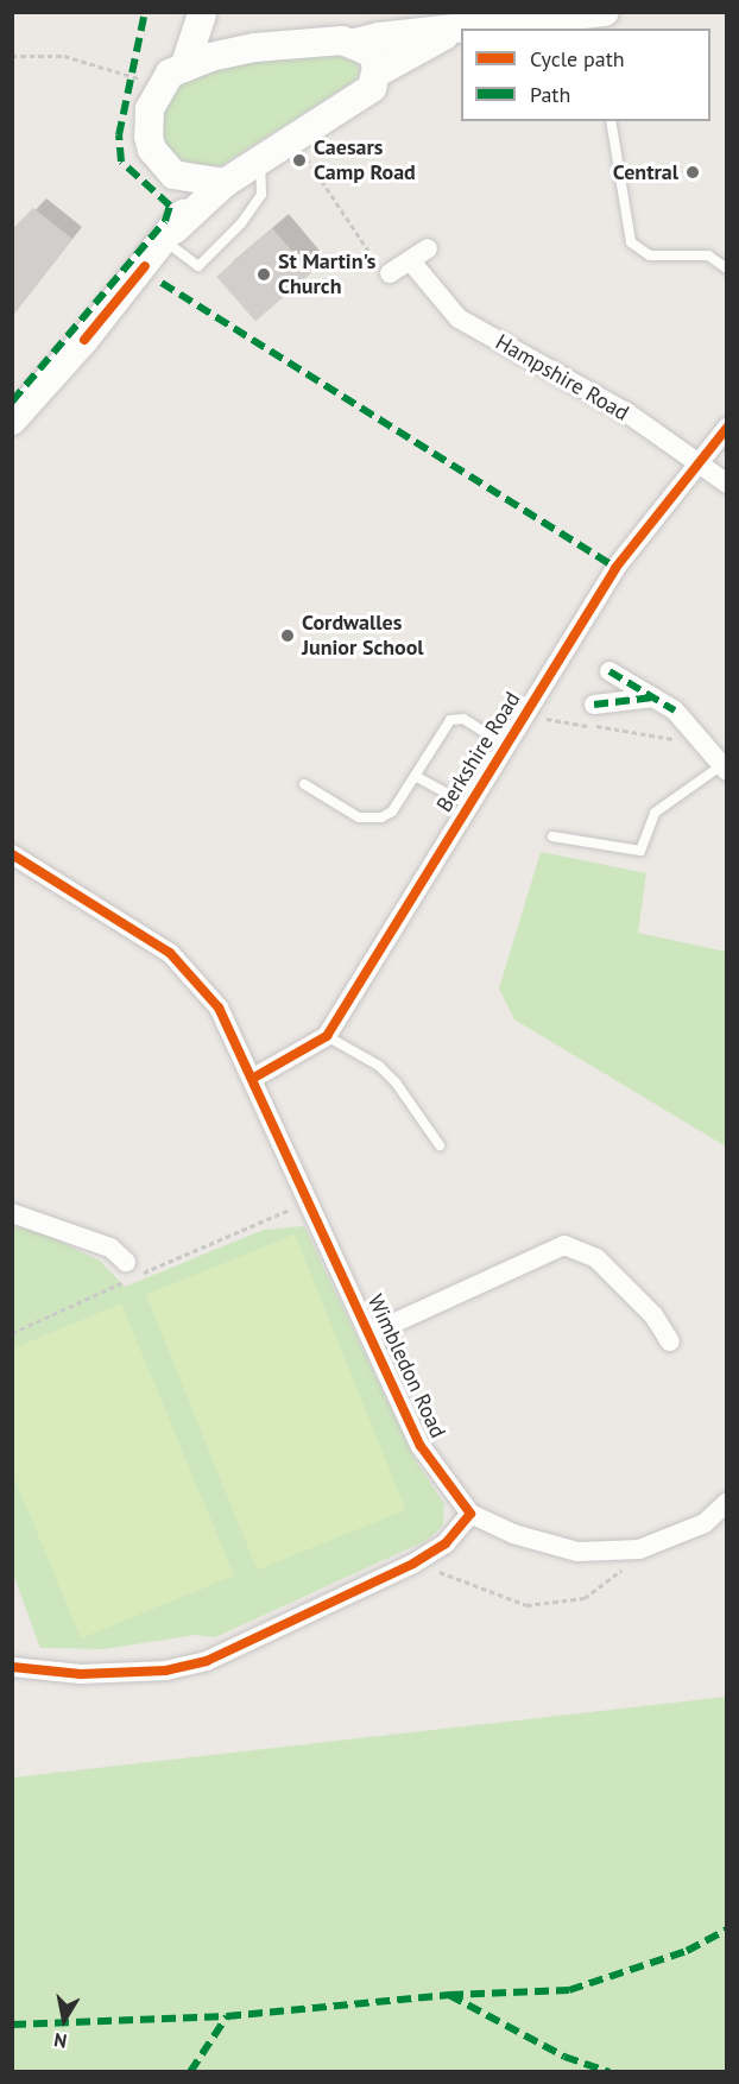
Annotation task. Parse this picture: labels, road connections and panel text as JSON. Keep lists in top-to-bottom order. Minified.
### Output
{"streets":{"street":["Hampshire Road","Berkshire Road","Wimbledon Road"]},"crossings":[["Hampshire Road","Berkshire Road"],["Berkshire Road","Wimbledon Road"]],"places":["Caesars Camp Road","Central","St Martin's Church","Cordwalles Junior School"],"legend":["Cycle path","Path"],"north":"bottom"}
